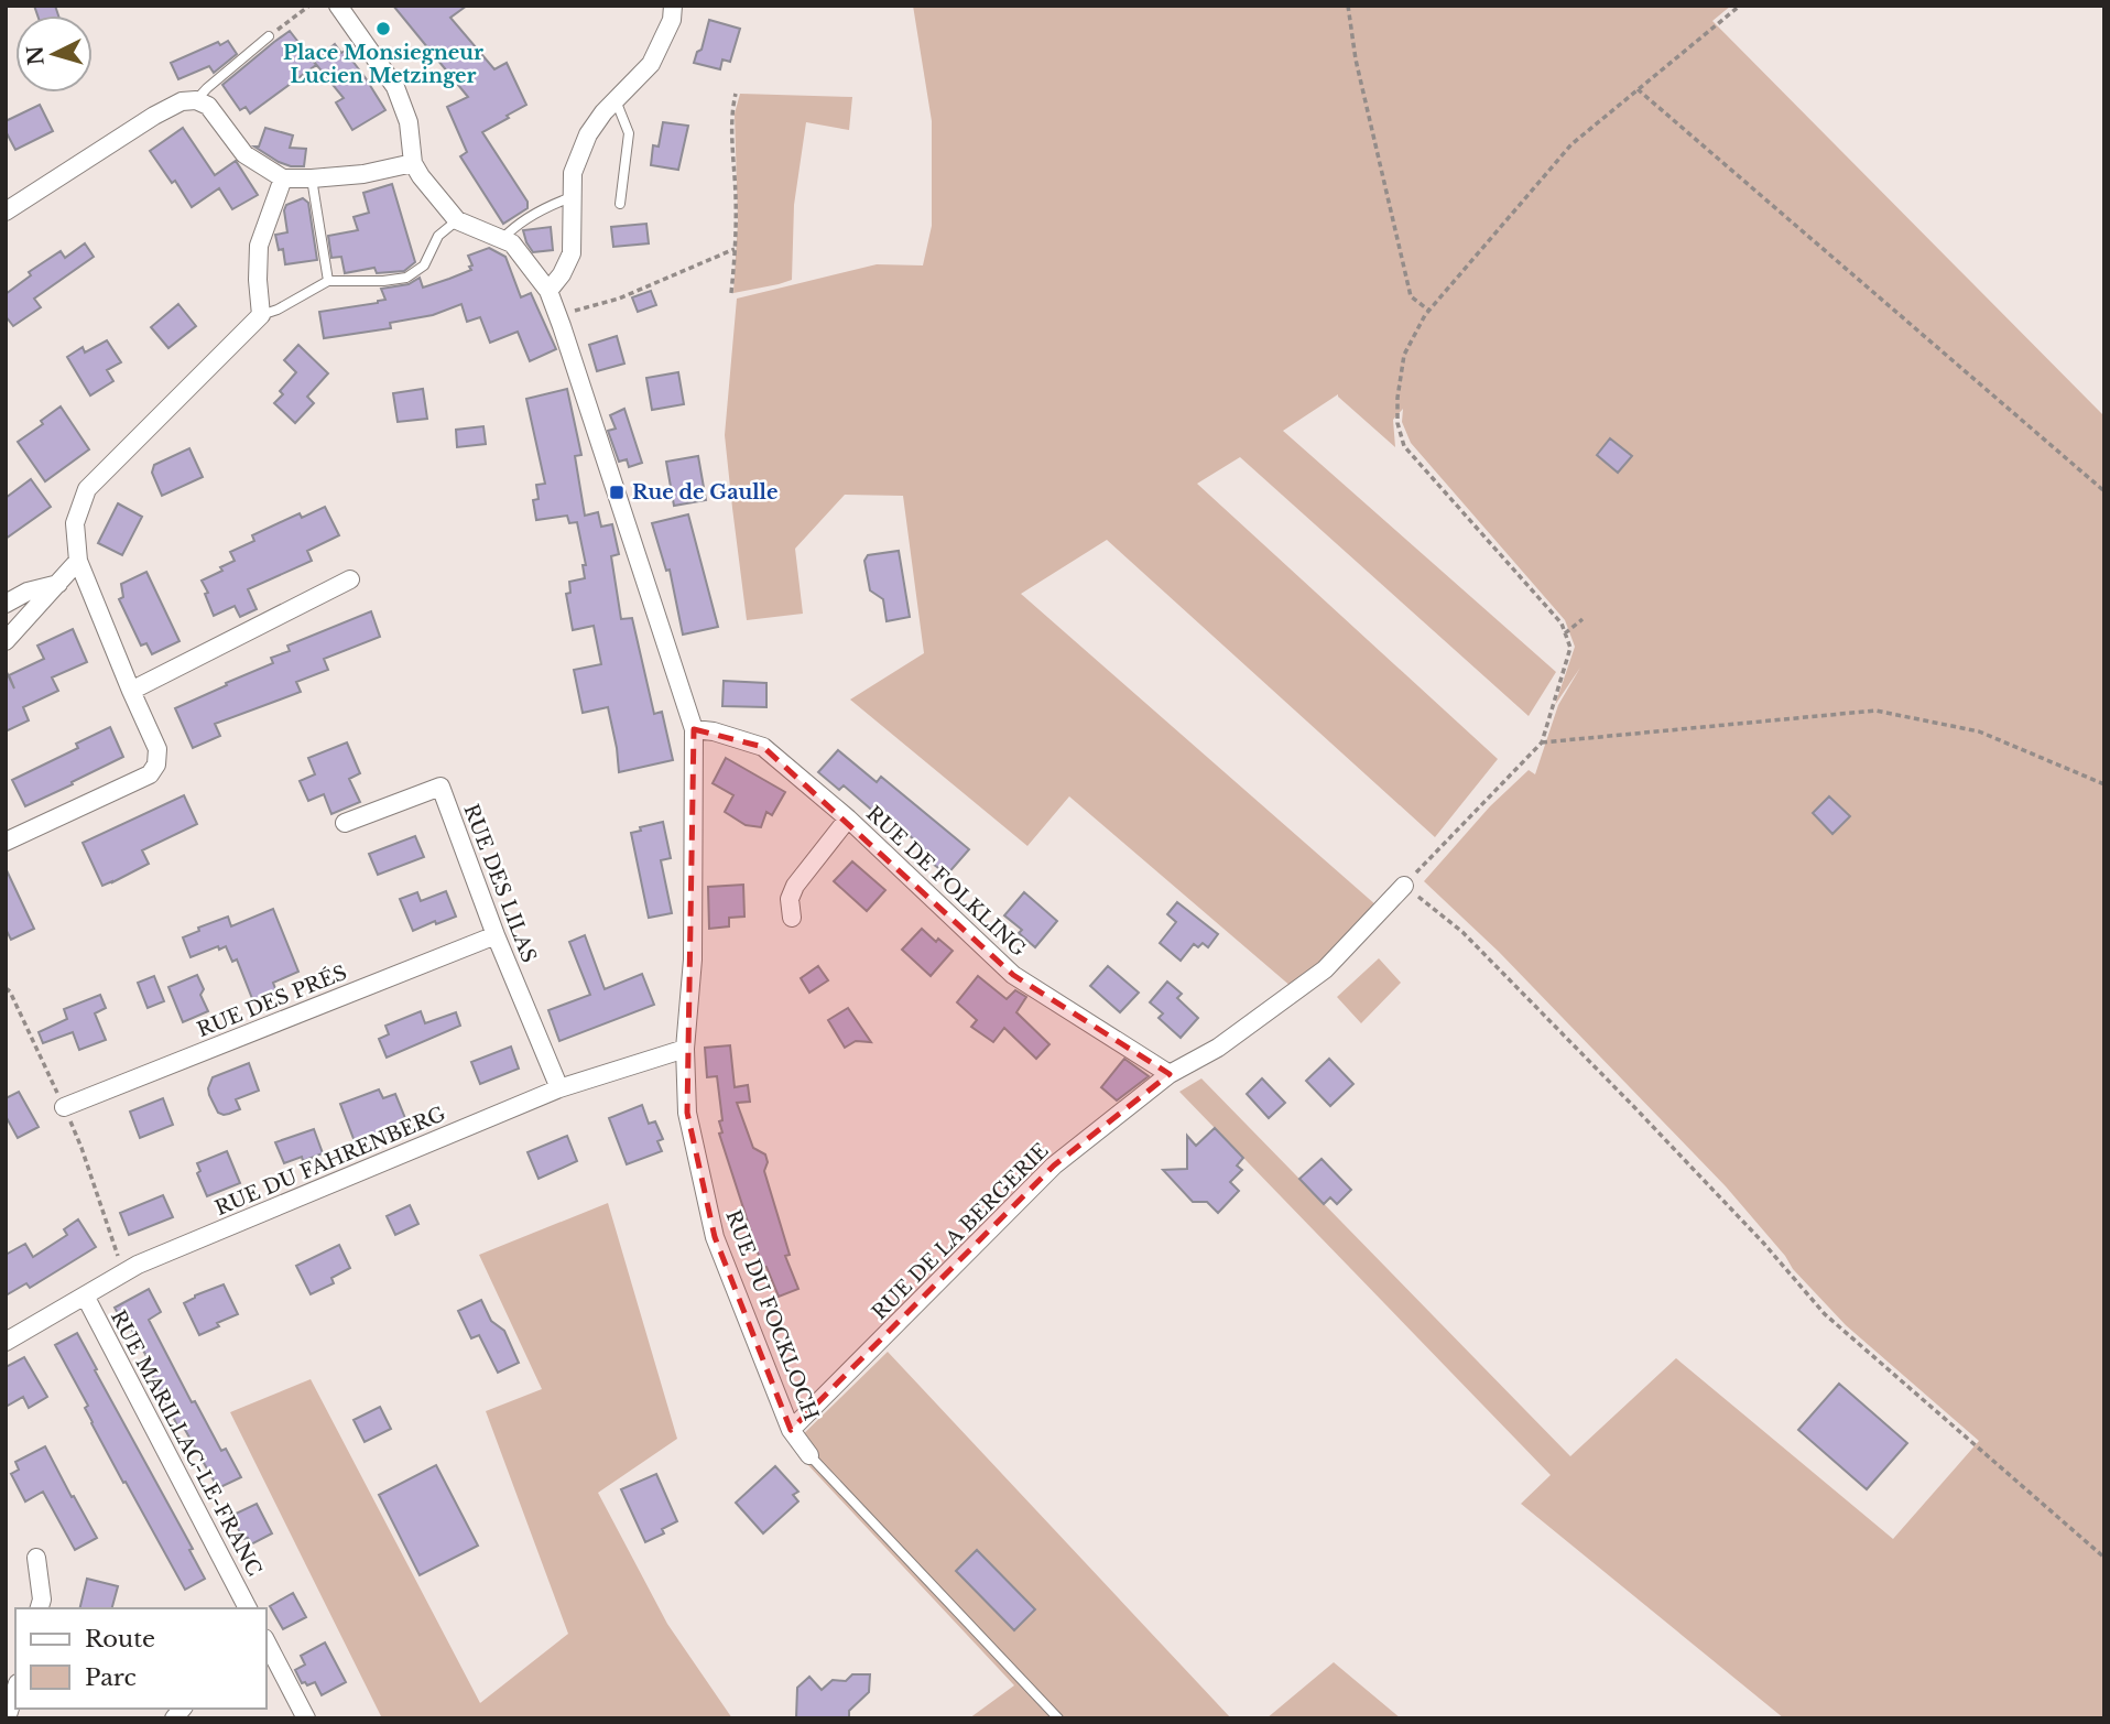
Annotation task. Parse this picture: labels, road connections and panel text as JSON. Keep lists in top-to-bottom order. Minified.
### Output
{"streets":{"street":["RUE DE FOLKLING","RUE DES LILAS","RUE DES PRÉS","RUE DU FAHRENBERG","RUE DE LA BERGERIE","RUE DU FOCKLOCH","RUE MARILLAC-LE-FRANC"]},"crossings":[["RUE DE FOLKLING","RUE DE LA BERGERIE"],["RUE DE FOLKLING","RUE DU FOCKLOCH"],["RUE DES LILAS","RUE DES PRÉS"],["RUE DES LILAS","RUE DU FAHRENBERG"],["RUE DU FAHRENBERG","RUE DU FOCKLOCH"],["RUE DU FAHRENBERG","RUE MARILLAC-LE-FRANC"],["RUE DE LA BERGERIE","RUE DU FOCKLOCH"]],"places":{"other":["Place Monsiegneur Lucien Metzinger"],"transit":["Rue de Gaulle"]},"legend":["Route","Parc"],"north":"left"}
